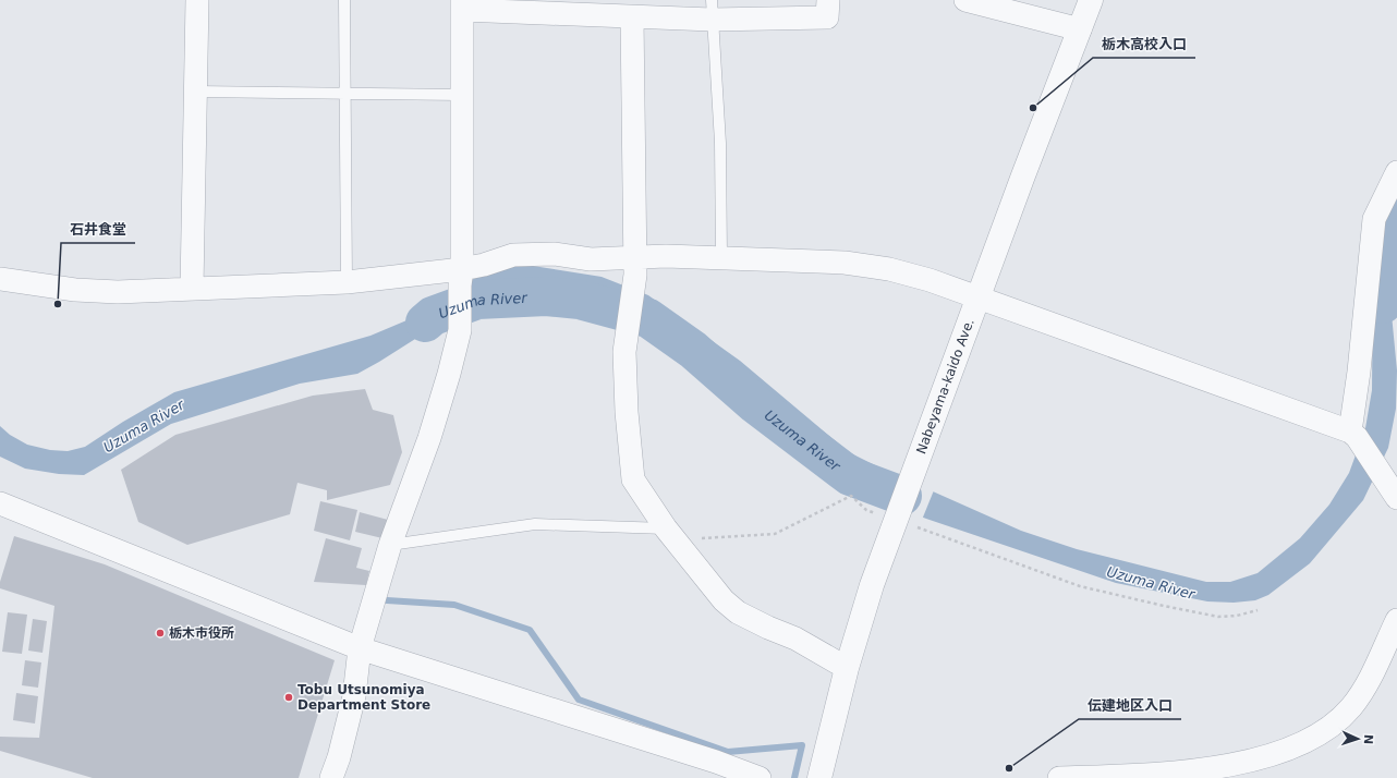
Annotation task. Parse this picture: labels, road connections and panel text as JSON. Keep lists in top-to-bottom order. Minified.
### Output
{"streets":{"street":["Nabeyama-kaido Ave."]},"water":["Uzuma River"],"places":["栃木高校入口","石井食堂","栃木市役所","Tobu Utsunomiya Department Store","伝建地区入口"],"north":"right"}
